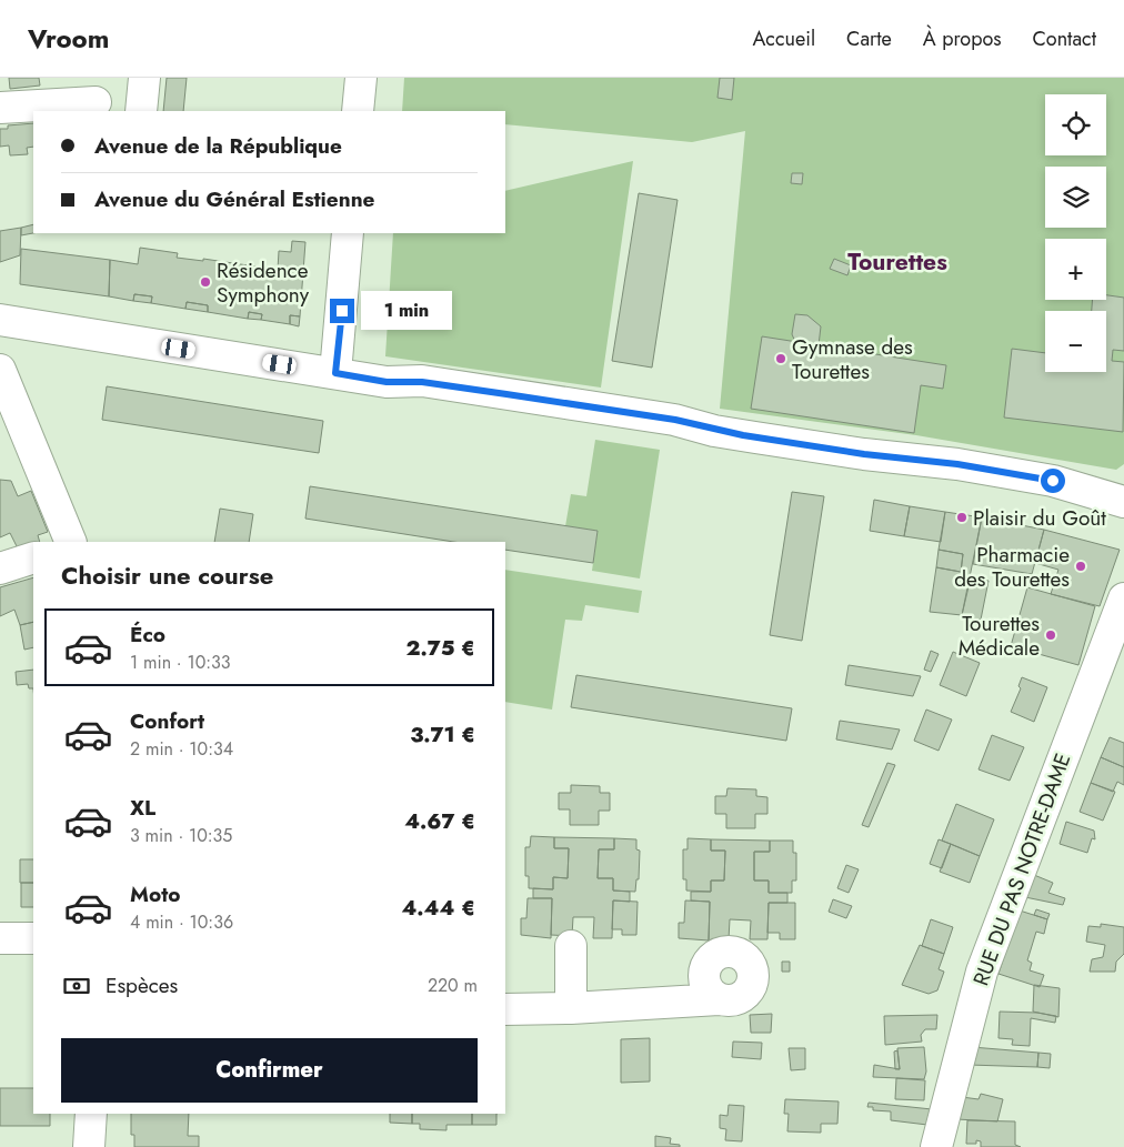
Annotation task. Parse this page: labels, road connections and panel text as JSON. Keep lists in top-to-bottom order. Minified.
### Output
{"streets":{"street":["RUE DU PAS NOTRE-DAME"]},"districts":["Tourettes"],"places":["Résidence Symphony","Gymnase des Tourettes","Plaisir du Goût","Pharmacie des Tourettes","Tourettes Médicale"],"page":{"header":"Vroom","nav":["Accueil","Carte","À propos","Contact"],"map_buttons":["+","−"],"banner":["Avenue de la République","Avenue du Général Estienne"],"bubble":"1 min","heading":"Choisir une course","list":[{"name":"Éco","note":"1 min · 10:33","value":"2.75 €"},{"name":"Confort","note":"2 min · 10:34","value":"3.71 €"},{"name":"XL","note":"3 min · 10:35","value":"4.67 €"},{"name":"Moto","note":"4 min · 10:36","value":"4.44 €"}],"pay":["Espèces","220 m"],"buttons":"Confirmer"}}
